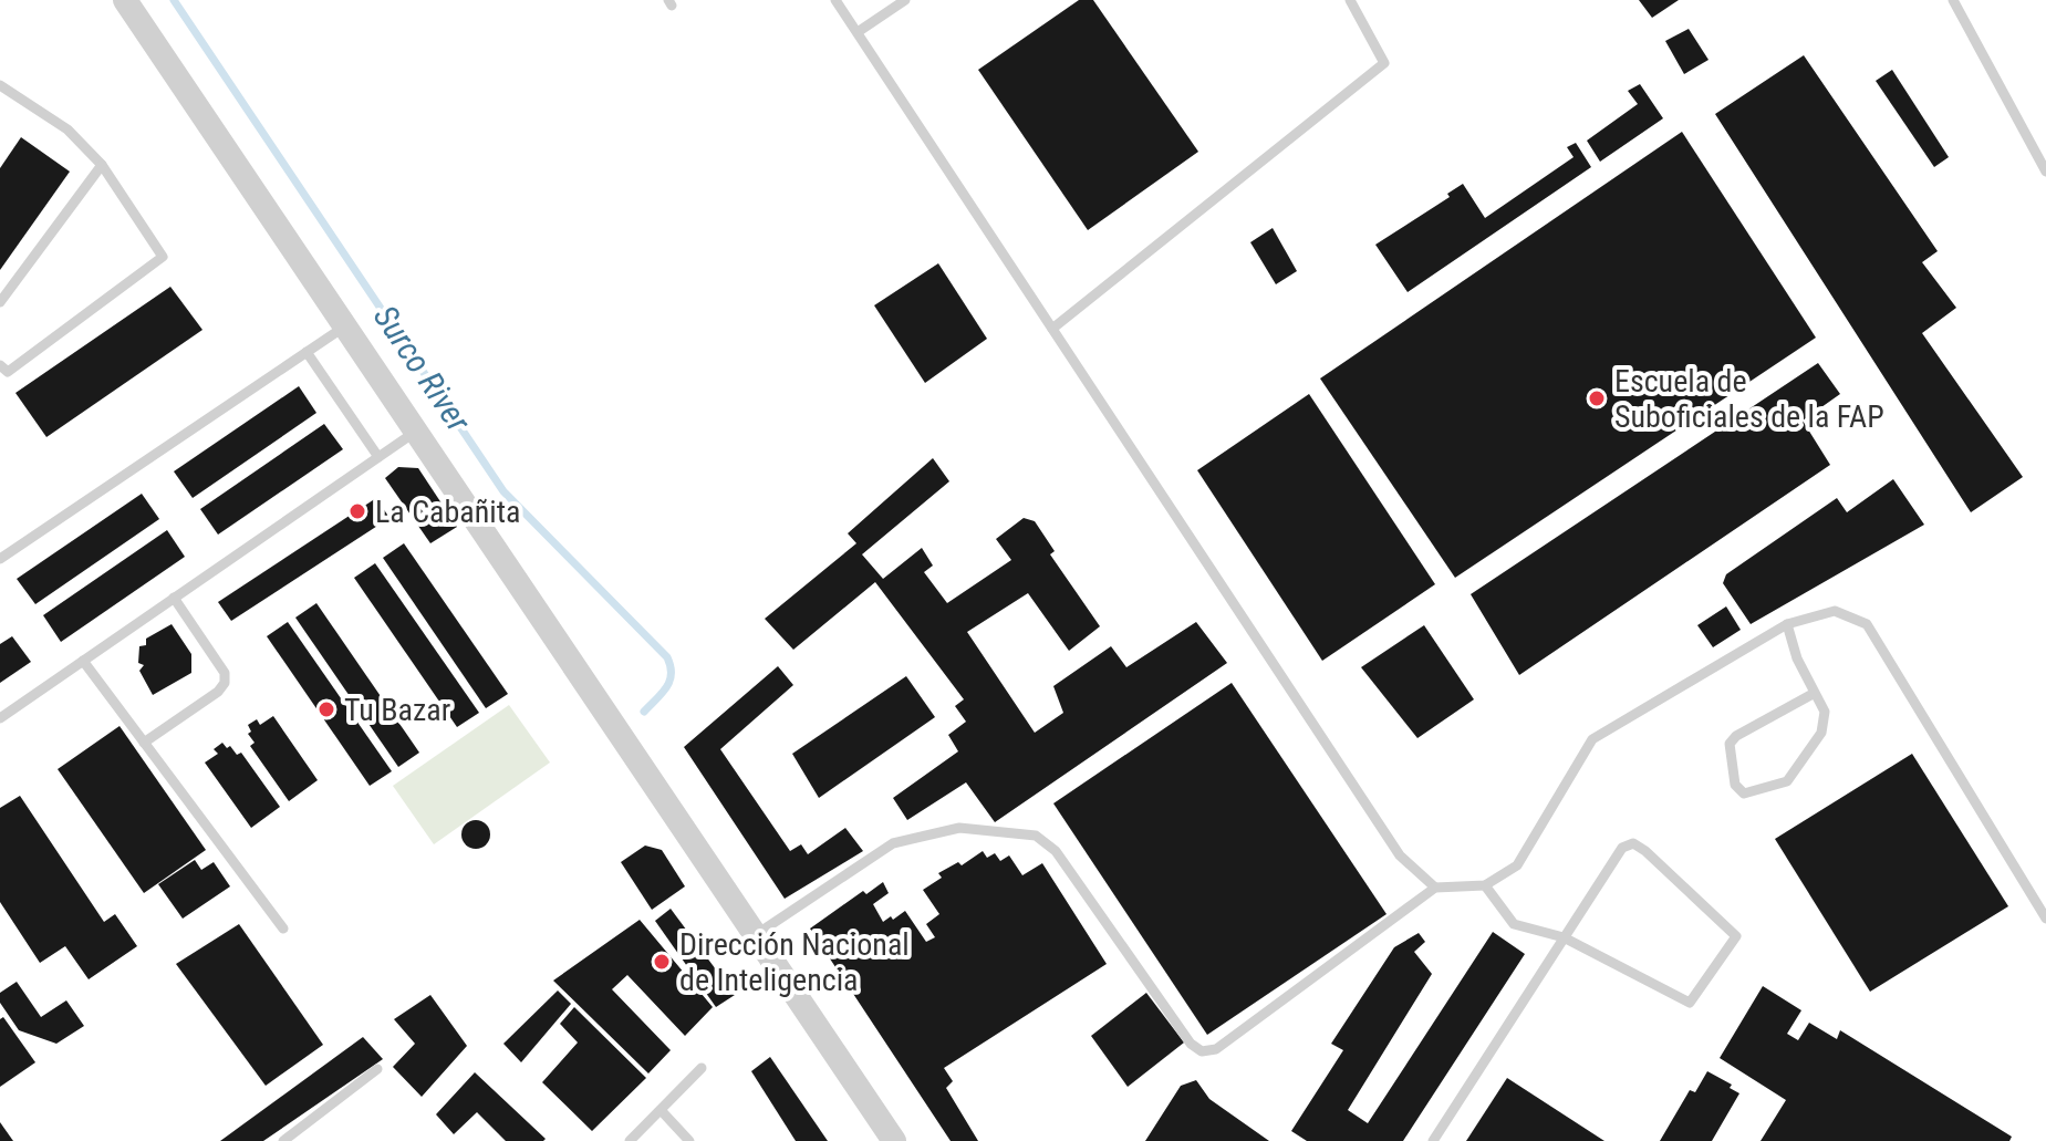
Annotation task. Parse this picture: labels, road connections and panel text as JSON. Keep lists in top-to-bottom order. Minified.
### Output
{"water":["Surco River"],"places":["Escuela de Suboficiales de la FAP","La Cabañita","Tu Bazar","Dirección Nacional de Inteligencia"]}
